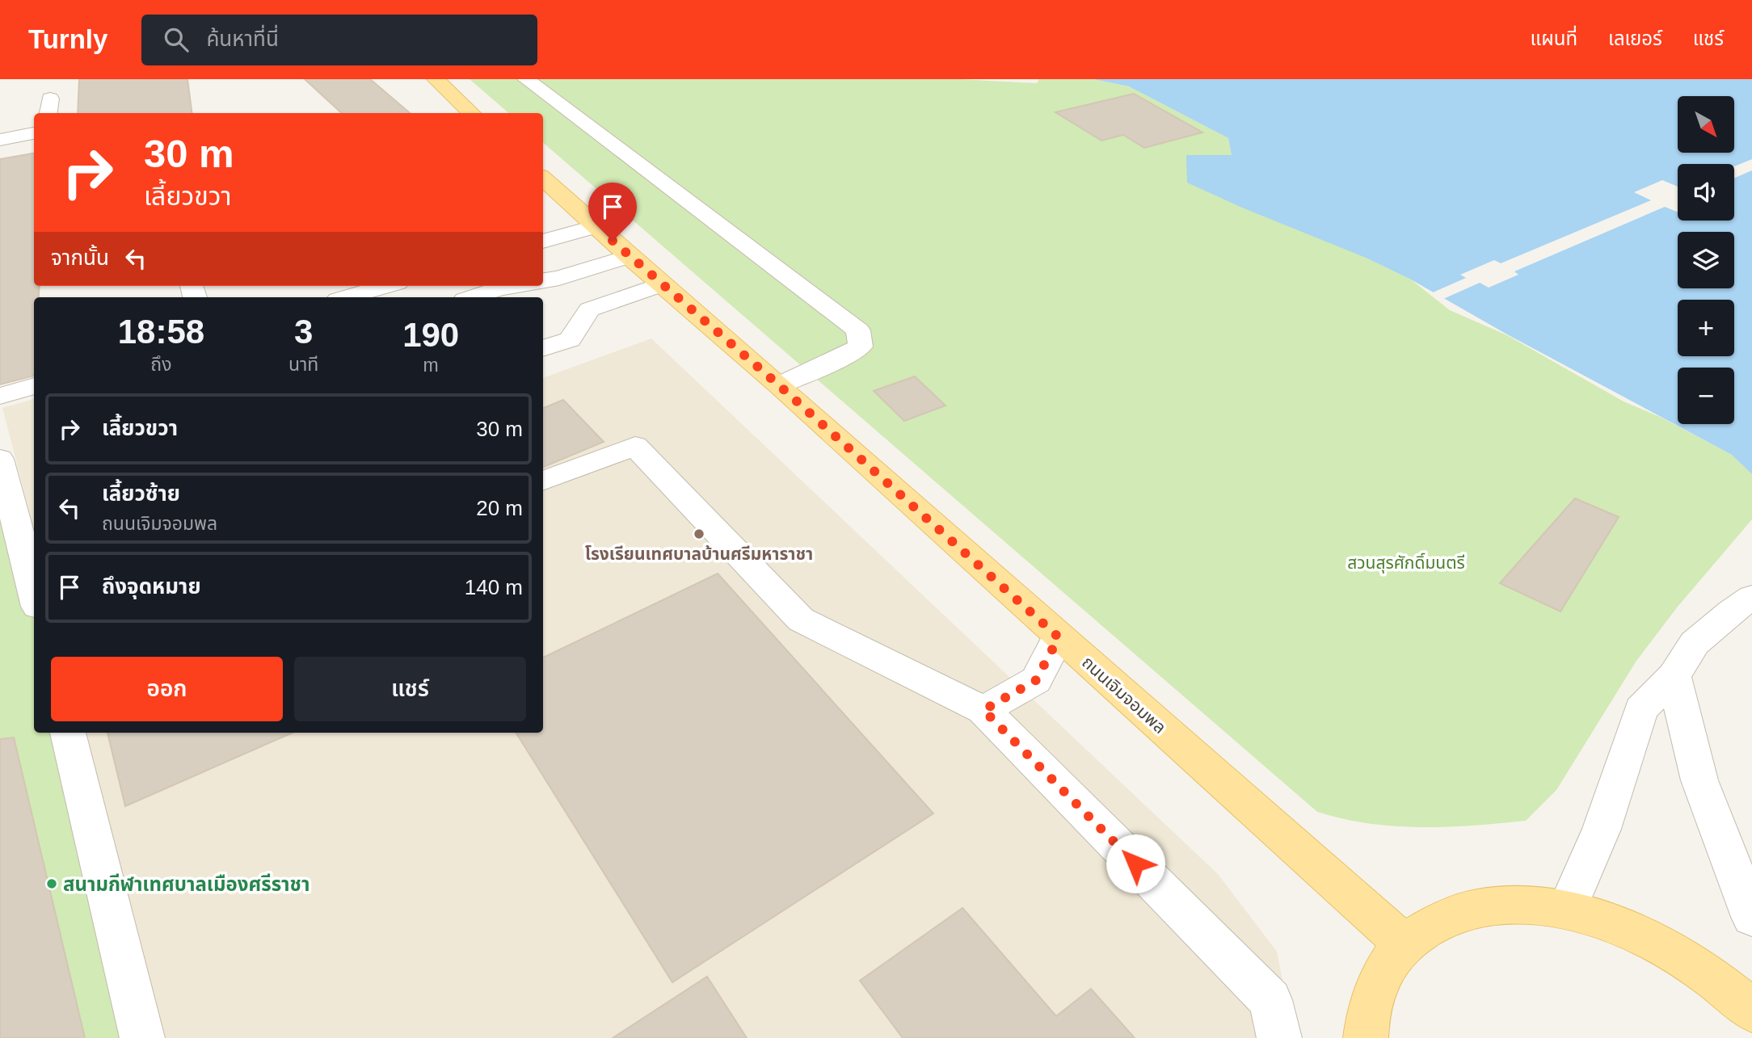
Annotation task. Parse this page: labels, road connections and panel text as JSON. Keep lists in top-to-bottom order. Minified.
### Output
{"streets":{"main road":["ถนนเจิมจอมพล"]},"parks":["สวนสุรศักดิ์มนตรี"],"places":["โรงเรียนเทศบาลบ้านศรีมหาราชา","สนามกีฬาเทศบาลเมืองศรีราชา"],"north":"bottom right","page":{"header":"Turnly","search":"ค้นหาที่นี่","nav":["แผนที่","เลเยอร์","แชร์"],"map_buttons":["+","−"],"turn":["30 m","เลี้ยวขวา"],"then":"จากนั้น","eta":["18:58","ถึง","3","นาที","190","m"],"list":[{"name":"เลี้ยวขวา","value":"30 m"},{"name":"เลี้ยวซ้าย","note":"ถนนเจิมจอมพล","value":"20 m"},{"name":"ถึงจุดหมาย","value":"140 m"}],"buttons":["ออก","แชร์"]}}
